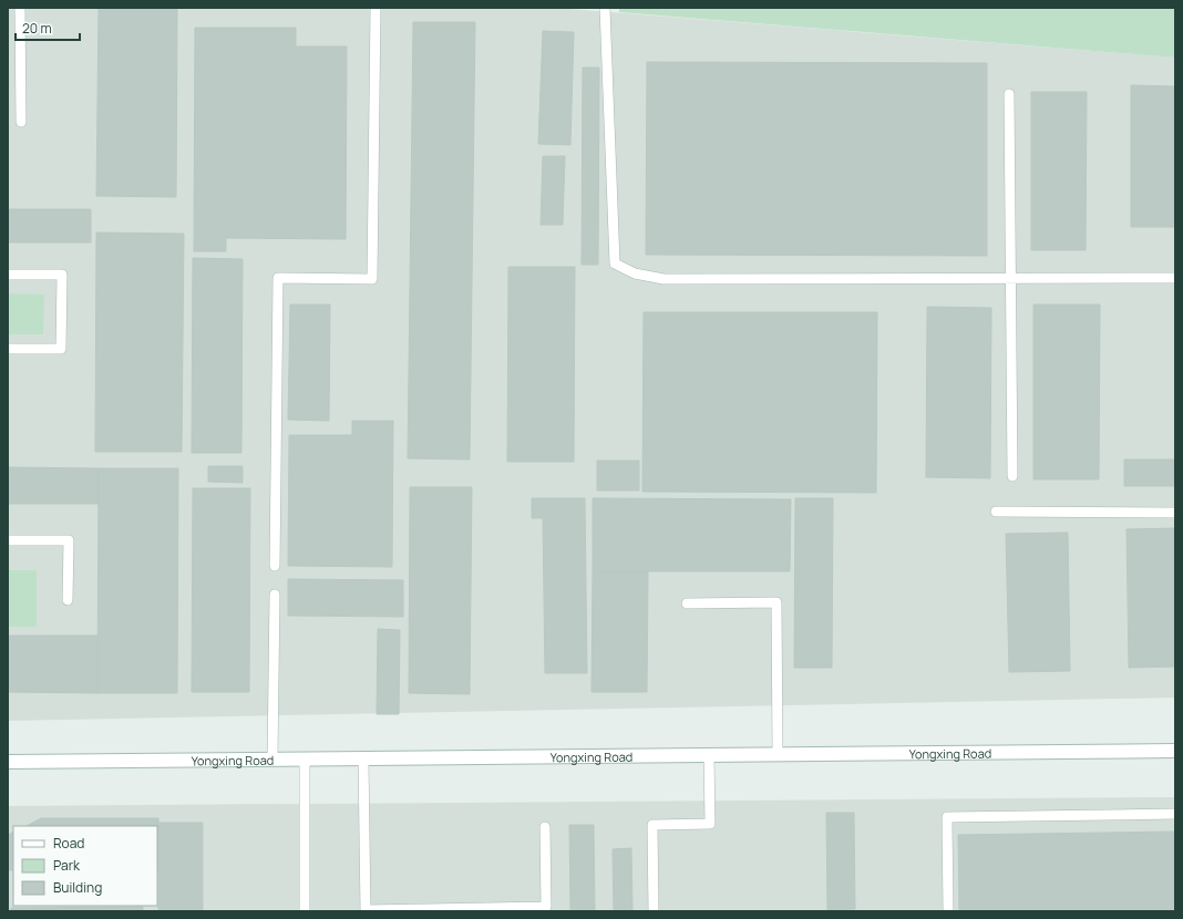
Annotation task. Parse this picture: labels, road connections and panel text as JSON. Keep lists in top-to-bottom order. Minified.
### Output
{"streets":{"street":["Yongxing Road"]},"legend":["Road","Park","Building"],"scale_bar":"20 m"}
